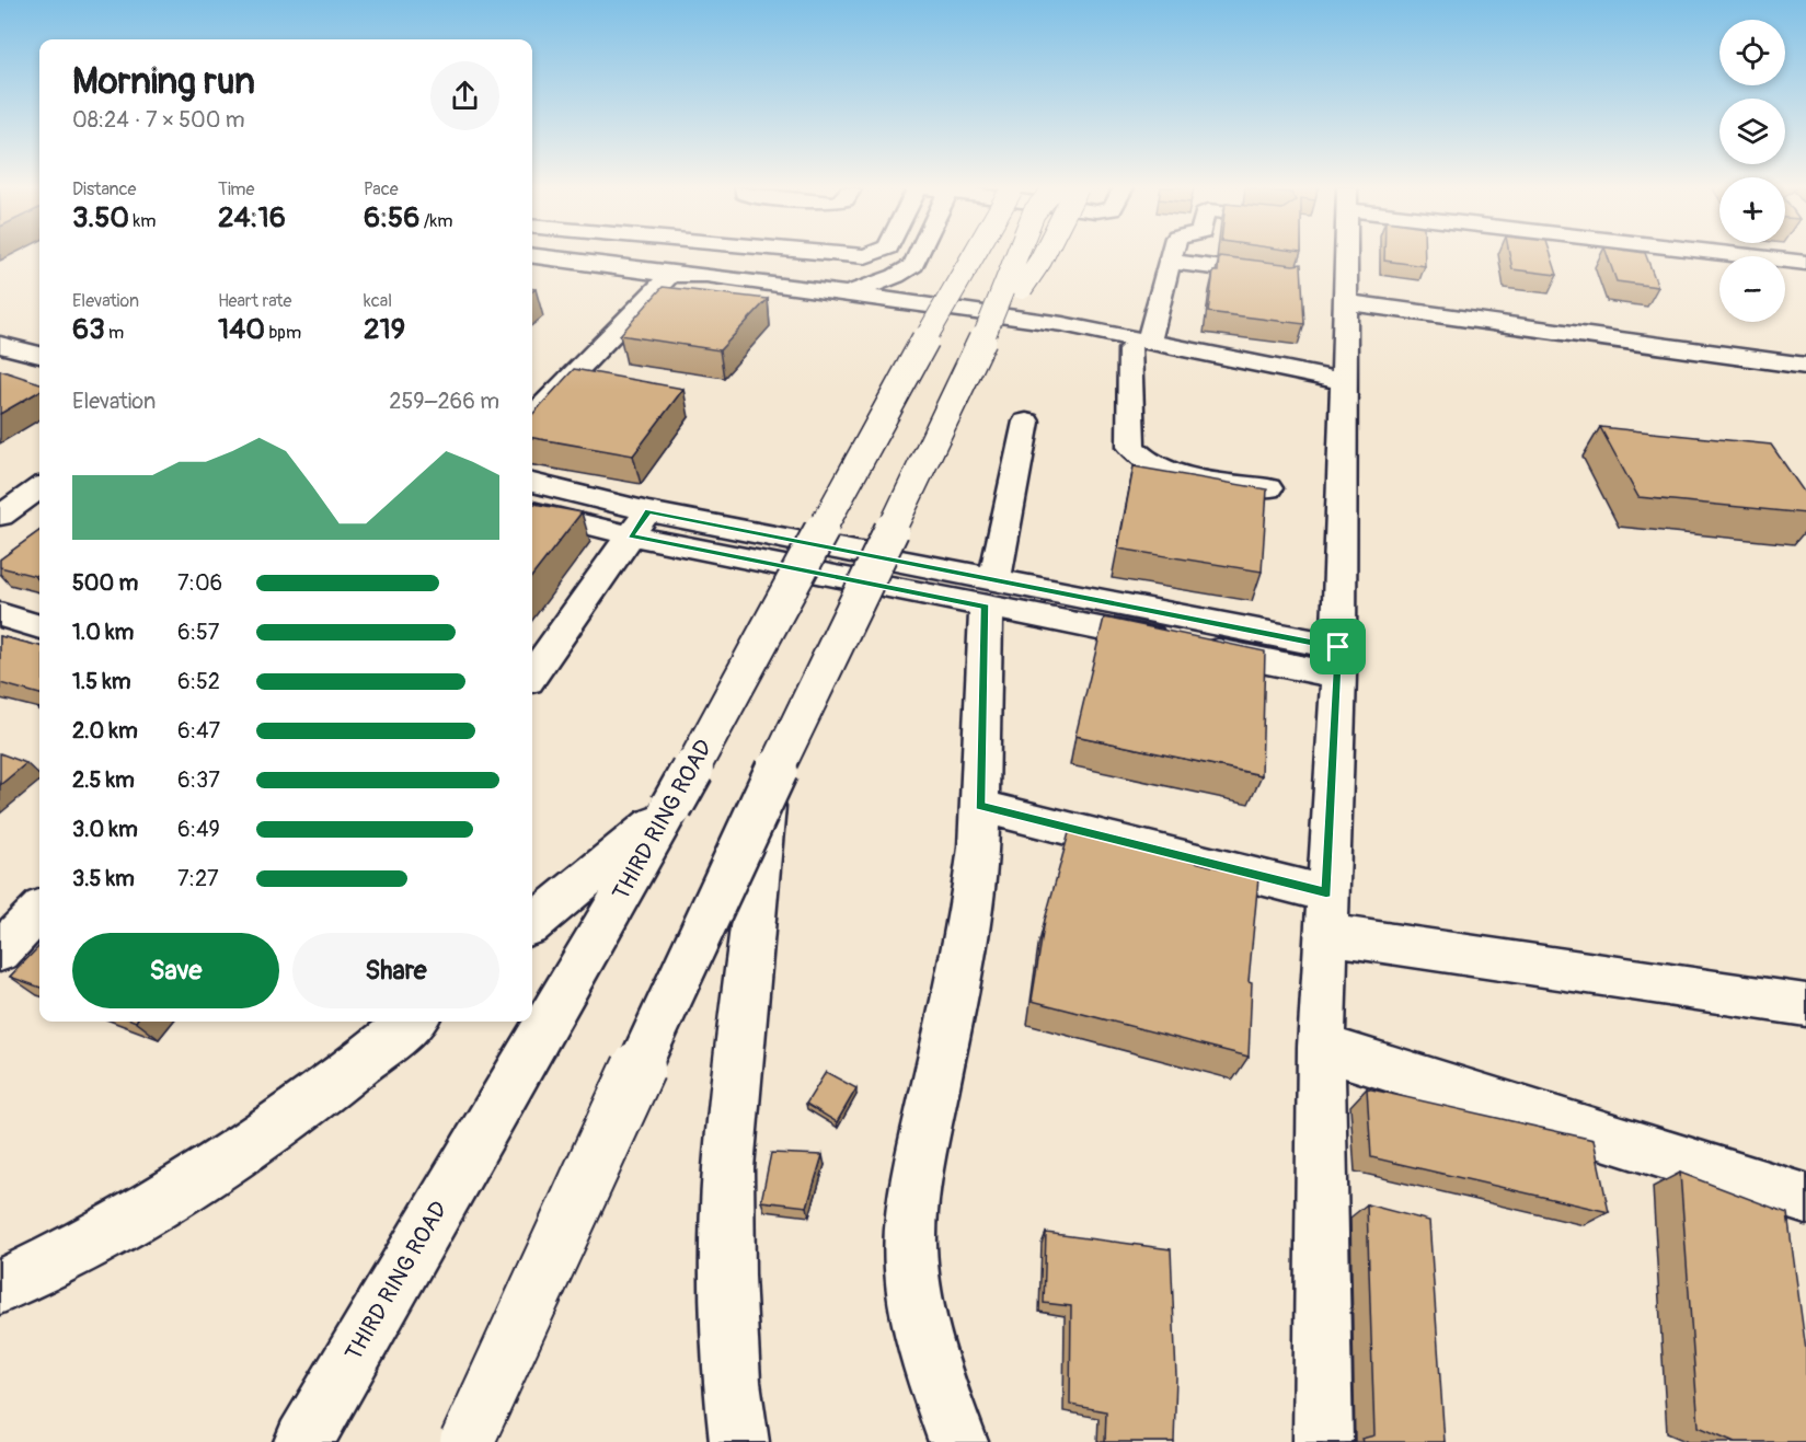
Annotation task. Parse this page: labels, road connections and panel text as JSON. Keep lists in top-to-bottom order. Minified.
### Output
{"streets":{"main road":["THIRD RING ROAD"]},"page":{"map_buttons":["+","−"],"heading":["Morning run","08:24 · 7 × 500 m"],"stats":[["Distance","3.50 km"],["Time","24:16"],["Pace","6:56 /km"],["Elevation","63 m"],["Heart rate","140 bpm"],["kcal","219"]],"chart":["Elevation","259–266 m"],"list":[{"name":"500 m","note":"7:06"},{"name":"1.0 km","note":"6:57"},{"name":"1.5 km","note":"6:52"},{"name":"2.0 km","note":"6:47"},{"name":"2.5 km","note":"6:37"},{"name":"3.0 km","note":"6:49"},{"name":"3.5 km","note":"7:27"}],"buttons":["Save","Share"]}}
